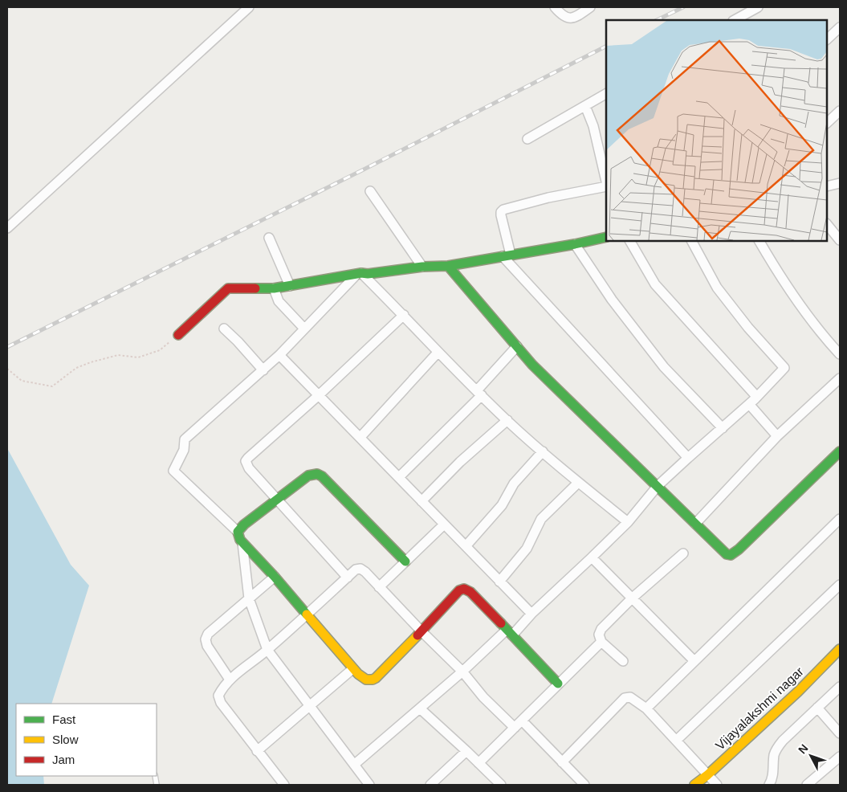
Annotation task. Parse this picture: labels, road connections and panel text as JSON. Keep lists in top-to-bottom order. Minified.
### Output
{"streets":{"street":["Vijayalakshmi nagar"]},"legend":["Fast","Slow","Jam"],"north":"top left"}
